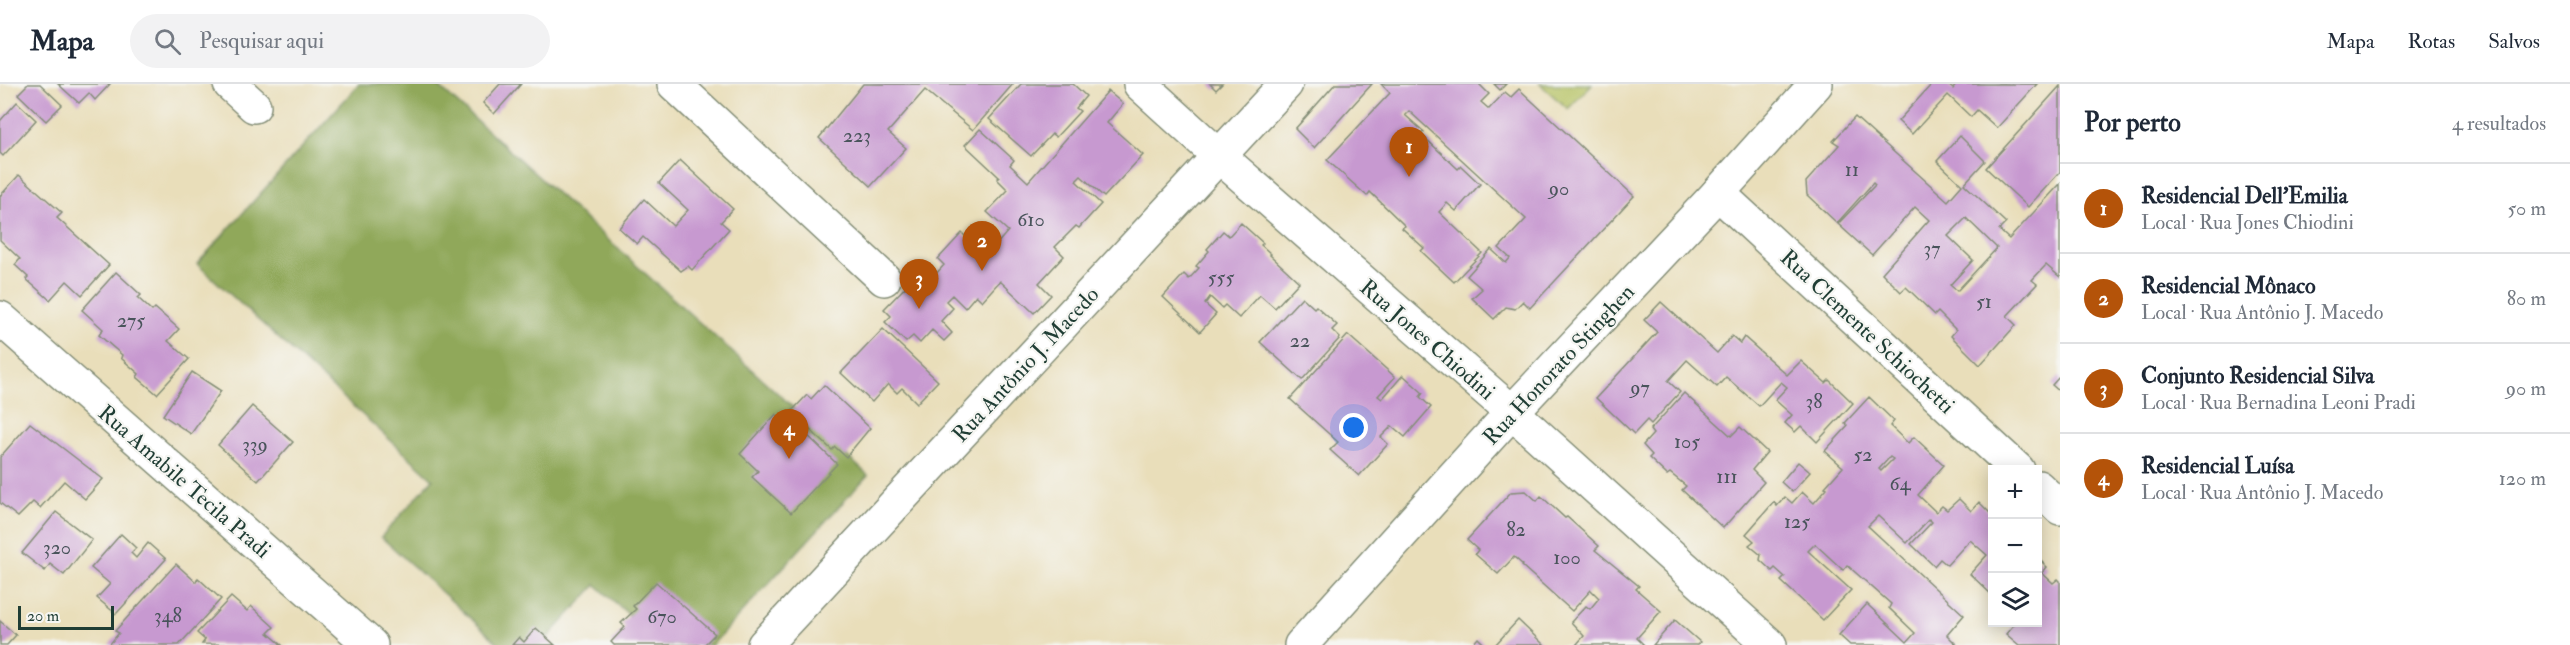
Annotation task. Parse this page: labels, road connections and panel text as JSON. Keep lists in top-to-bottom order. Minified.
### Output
{"streets":{"street":["Rua Clemente Schiochetti","Rua Jones Chiodini","Rua Antônio J. Macedo","Rua Honorato Stinghen","Rua Amabile Tecila Pradi"]},"crossings":[["Rua Clemente Schiochetti","Rua Honorato Stinghen"],["Rua Jones Chiodini","Rua Antônio J. Macedo"],["Rua Jones Chiodini","Rua Honorato Stinghen"]],"house_numbers":["223","11","90","610","37","555","51","275","22","97","38","105","339","52","111","64","125","82","320","100","348","670"],"scale_bar":"20 m","page":{"header":"Mapa","search":"Pesquisar aqui","nav":["Mapa","Rotas","Salvos"],"heading":["Por perto","4 resultados"],"pins":["1","2","3","4"],"list":[{"mark":"1","name":"Residencial Dell'Emilia","note":"Local · Rua Jones Chiodini","value":"50 m"},{"mark":"2","name":"Residencial Mônaco","note":"Local · Rua Antônio J. Macedo","value":"80 m"},{"mark":"3","name":"Conjunto Residencial Silva","note":"Local · Rua Bernadina Leoni Pradi","value":"90 m"},{"mark":"4","name":"Residencial Luísa","note":"Local · Rua Antônio J. Macedo","value":"120 m"}],"map_buttons":["+","−"],"scale":"20 m"}}
